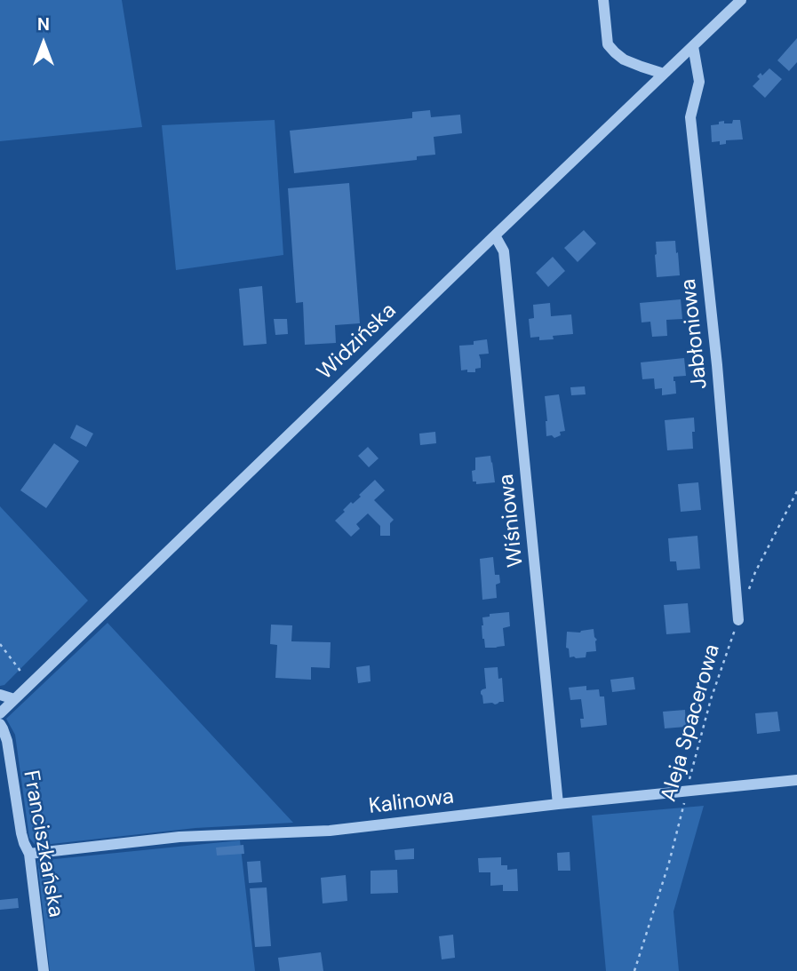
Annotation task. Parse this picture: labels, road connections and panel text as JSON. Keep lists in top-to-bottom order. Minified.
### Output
{"streets":{"street":["Jabłoniowa","Widzińska","Wiśniowa","Kalinowa","Franciszkańska"],"path":["Aleja Spacerowa"]},"crossings":[["Jabłoniowa","Widzińska"],["Jabłoniowa","Aleja Spacerowa"],["Widzińska","Wiśniowa"],["Wiśniowa","Kalinowa"],["Aleja Spacerowa","Kalinowa"],["Kalinowa","Franciszkańska"]],"north":"top"}
